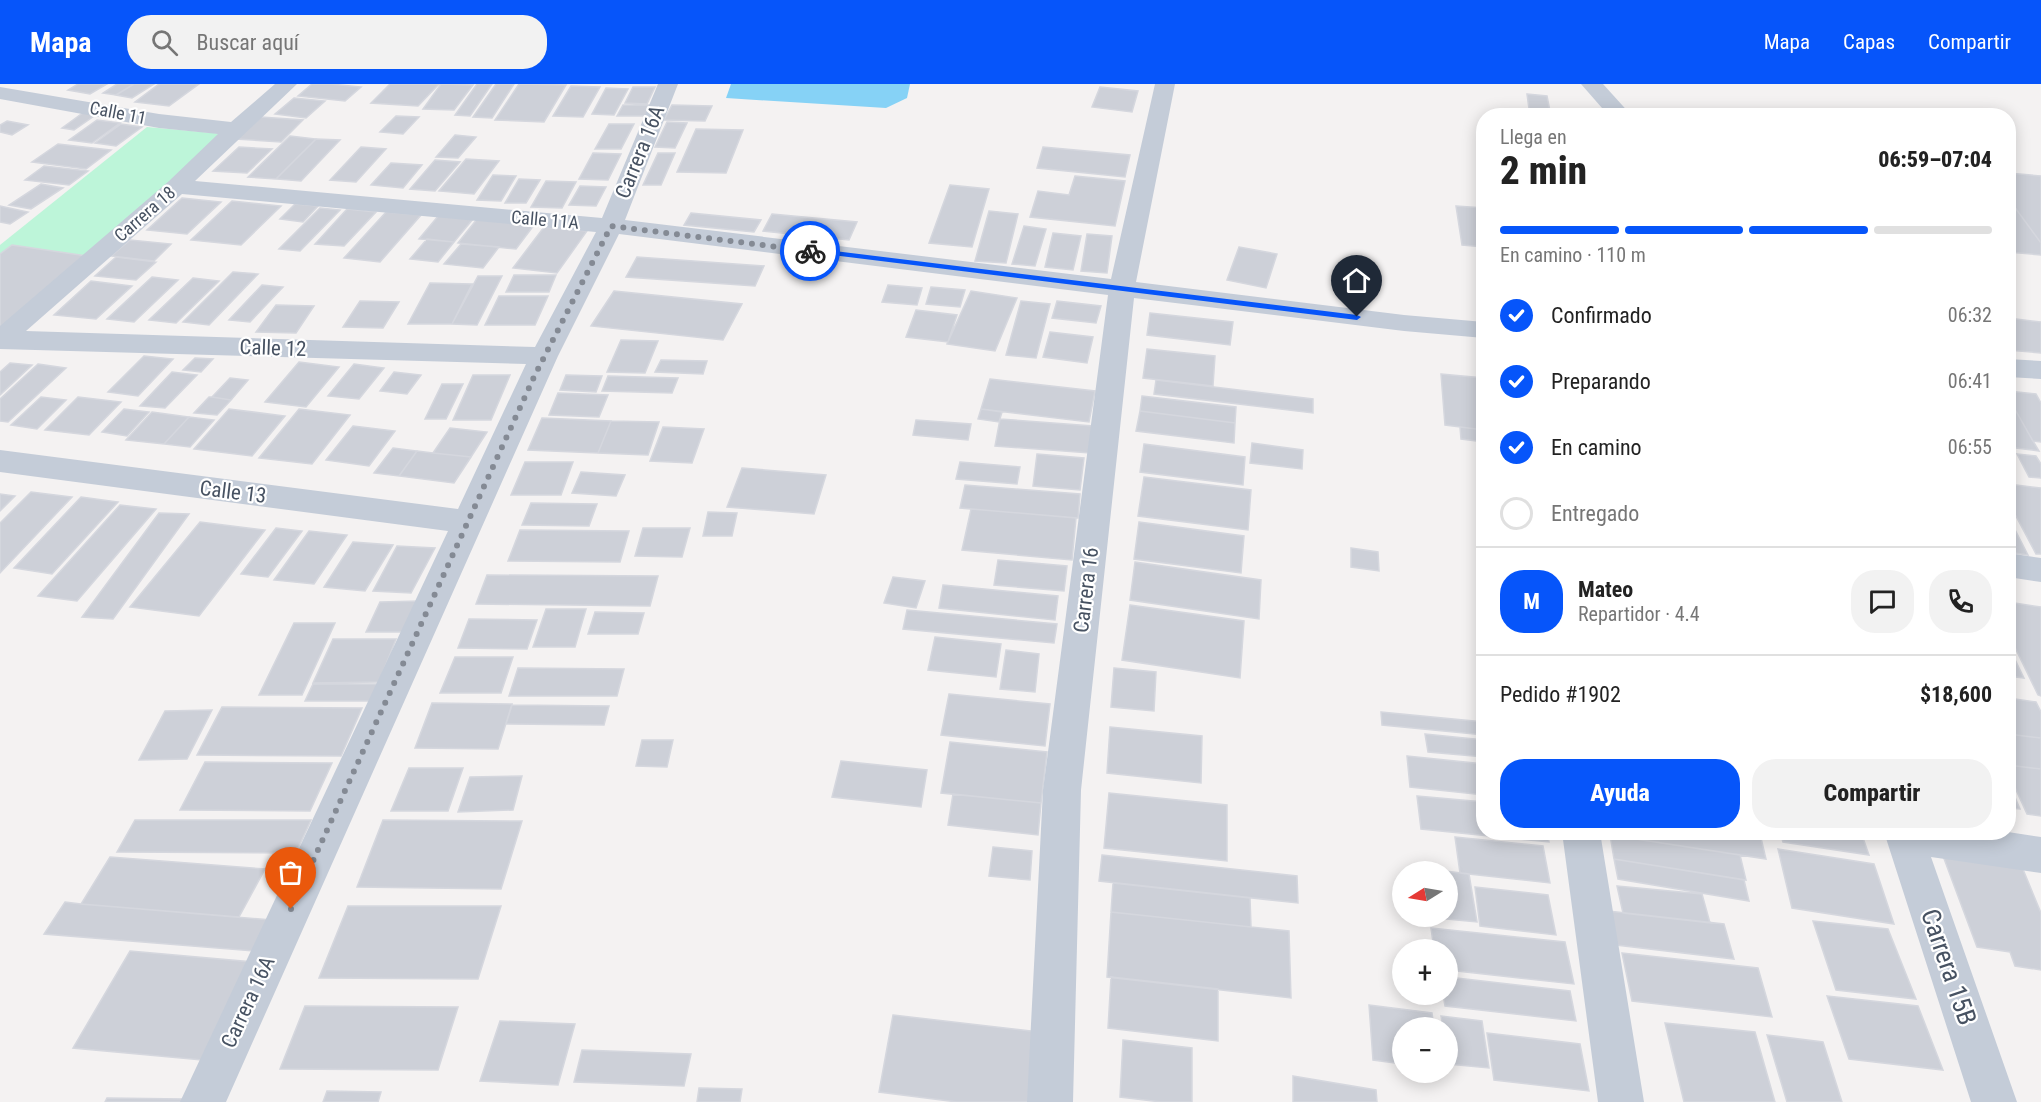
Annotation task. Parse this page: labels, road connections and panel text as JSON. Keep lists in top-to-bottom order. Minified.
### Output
{"streets":{"street":["Calle 11","Carrera 16A","Carrera 18","Calle 11A","Calle 12","Calle 13","Carrera 16","Carrera 15B"]},"crossings":[["Calle 11","Carrera 18"],["Carrera 16A","Calle 11A"],["Carrera 16A","Calle 12"],["Carrera 16A","Calle 13"],["Carrera 18","Calle 11A"],["Carrera 18","Calle 12"],["Calle 11A","Carrera 16"]],"north":"left","page":{"header":"Mapa","search":"Buscar aquí","nav":["Mapa","Capas","Compartir"],"heading":["2 min","Llega en","06:59–07:04"],"panel":["Mateo","Repartidor · 4.4","Pedido #1902","$18,600"],"bar":"En camino · 110 m","list":[["Confirmado","06:32"],["Preparando","06:41"],["En camino","06:55"],"Entregado"],"round":"M","buttons":["Ayuda","Compartir"],"map_buttons":["+","−"]}}
